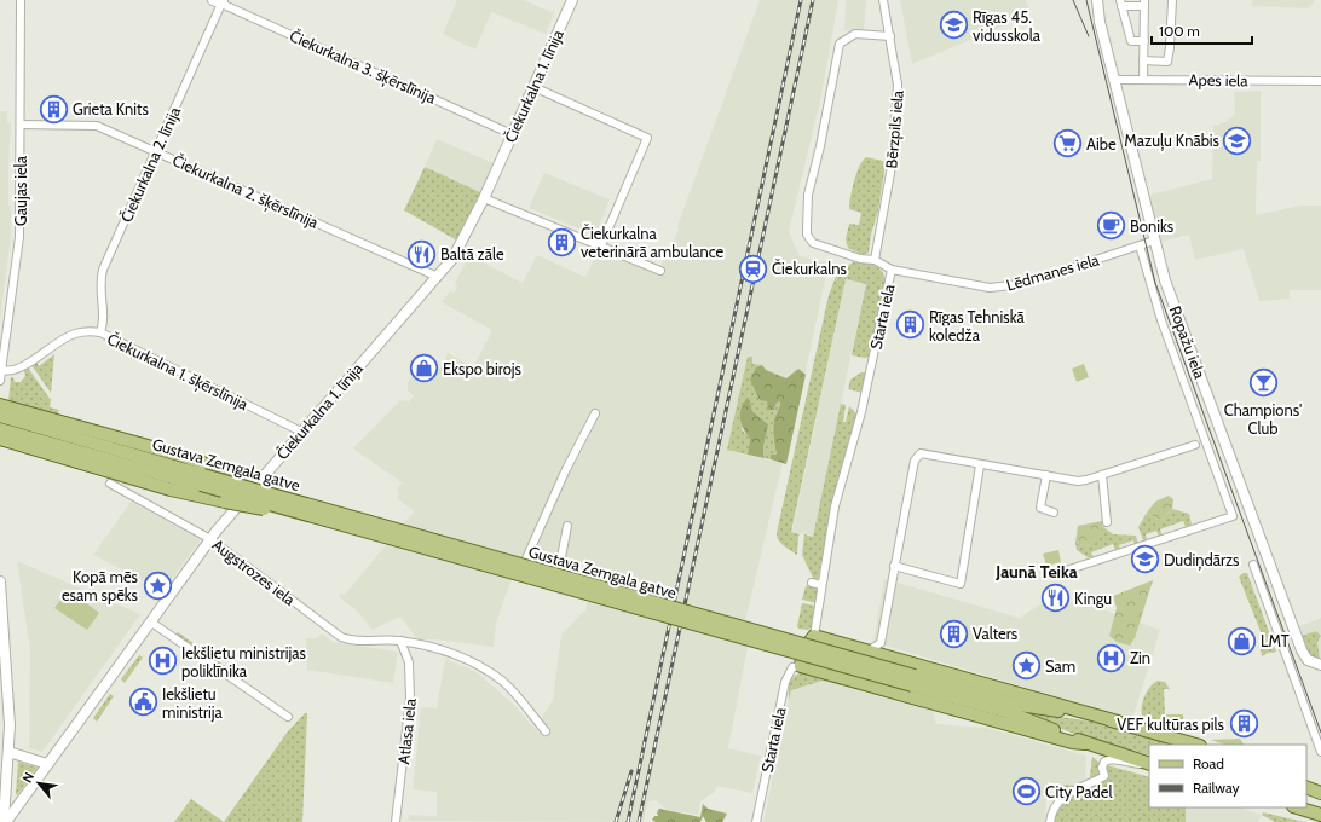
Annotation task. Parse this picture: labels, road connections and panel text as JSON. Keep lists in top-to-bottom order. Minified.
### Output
{"streets":{"main road":["Gustava Zemgala gatve"],"street":["Čiekurkalna 3. šķērslīnija","Apes iela","Čiekurkalna 1. līnija","Bērzpils iela","Čiekurkalna 2. līnija","Gaujas iela","Čiekurkalna 2. šķērslīnija","Lēdmanes iela","Starta iela","Ropažu iela","Čiekurkalna 1. šķērslīnija","Augstrozes iela","Atlasa iela"]},"crossings":[["Čiekurkalna 3. šķērslīnija","Čiekurkalna 1. līnija"],["Čiekurkalna 3. šķērslīnija","Čiekurkalna 2. līnija"],["Apes iela","Ropažu iela"],["Čiekurkalna 1. līnija","Čiekurkalna 2. šķērslīnija"],["Čiekurkalna 1. līnija","Čiekurkalna 1. šķērslīnija"],["Čiekurkalna 1. līnija","Augstrozes iela"],["Bērzpils iela","Starta iela"],["Čiekurkalna 2. līnija","Čiekurkalna 2. šķērslīnija"],["Čiekurkalna 2. līnija","Čiekurkalna 1. šķērslīnija"],["Gaujas iela","Čiekurkalna 2. šķērslīnija"],["Gaujas iela","Čiekurkalna 1. šķērslīnija"],["Lēdmanes iela","Starta iela"],["Lēdmanes iela","Ropažu iela"],["Augstrozes iela","Atlasa iela"]],"districts":["Jaunā Teika"],"places":{"school or university":["Rīgas 45. vidusskola","Mazuļu Knābis","Dudiņdārzs"],"building":["Grieta Knits","Čiekurkalna veterinārā ambulance","Rīgas Tehniskā koledža","Valters","VEF kultūras pils"],"supermarket":["Aibe"],"cafe":["Boniks"],"restaurant":["Baltā zāle","Kingu"],"station":["Čiekurkalns"],"shop":["Ekspo birojs","LMT"],"bar":["Champions' Club"],"place":["Kopā mēs esam spēks","Sam"],"hospital":["Zin","Iekšlietu ministrijas poliklīnika"],"public building":["Iekšlietu ministrija"],"sports":["City Padel"]},"legend":["Road","Railway"],"scale_bar":"100 m","north":"top left"}
